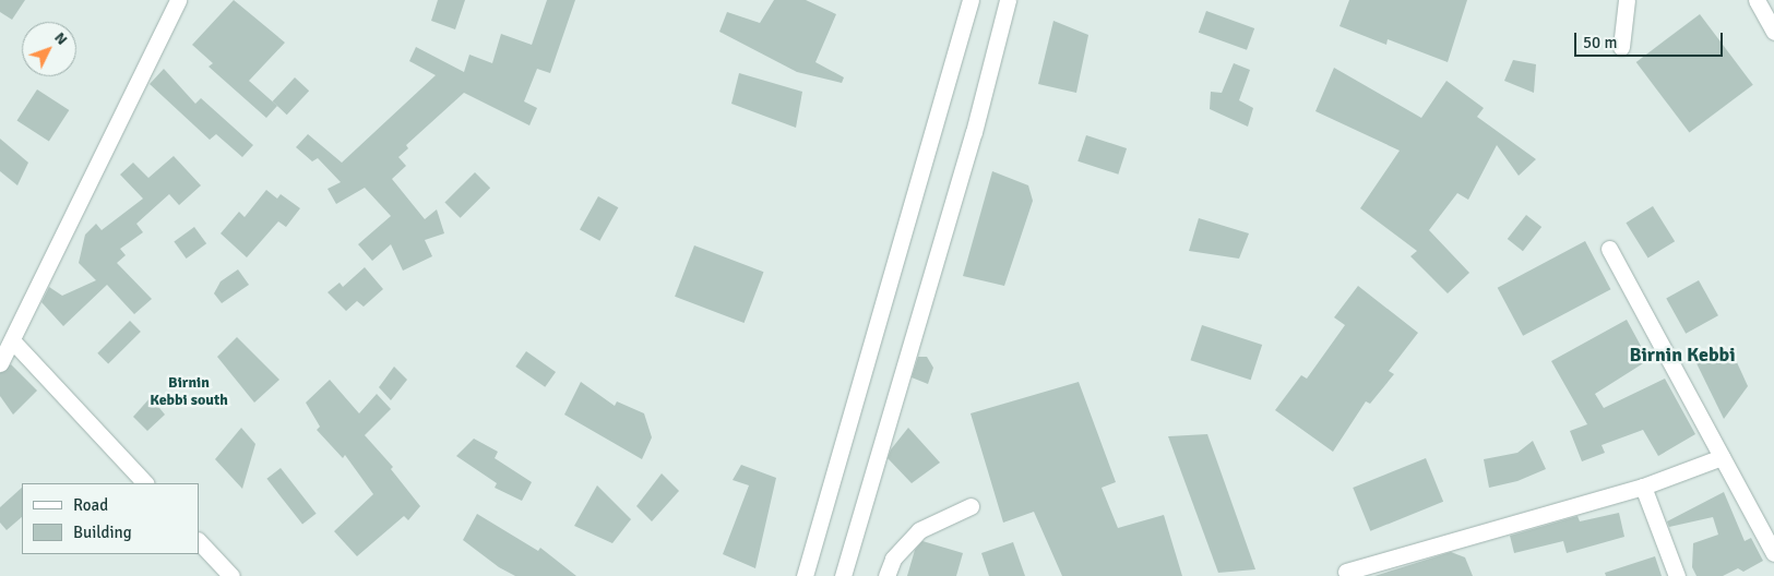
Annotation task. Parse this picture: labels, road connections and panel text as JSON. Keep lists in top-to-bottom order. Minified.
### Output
{"districts":["Birnin Kebbi","Birnin Kebbi south"],"legend":["Road","Building"],"scale_bar":"50 m","north":"top right"}
